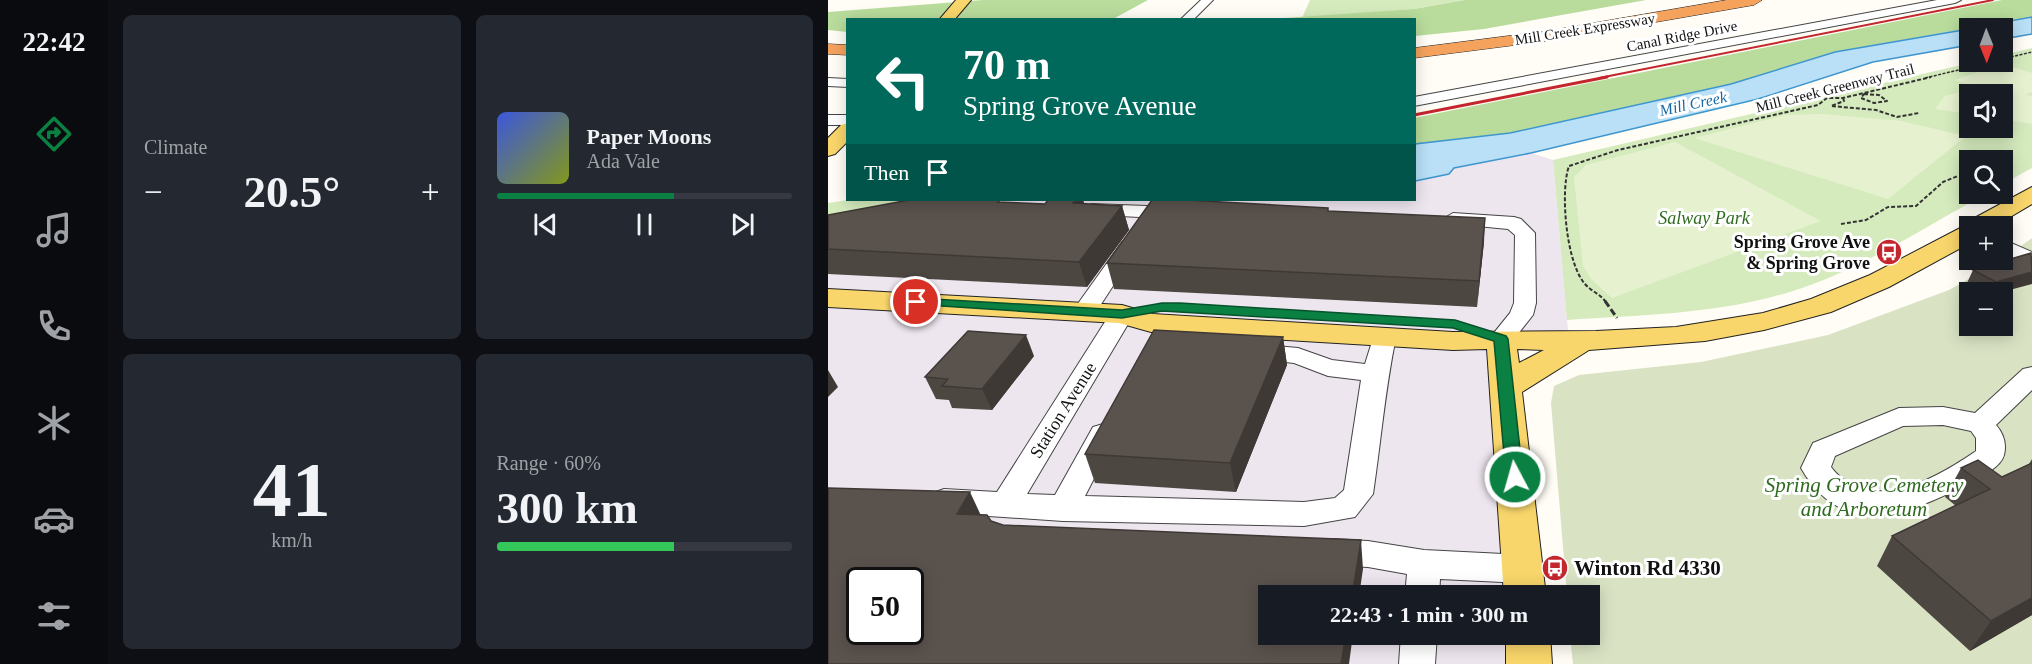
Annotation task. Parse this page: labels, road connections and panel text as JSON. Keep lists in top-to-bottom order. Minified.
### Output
{"streets":{"highway":["Mill Creek Expressway"],"street":["Canal Ridge Drive","Station Avenue"],"path":["Mill Creek Greenway Trail"]},"water":["Mill Creek"],"parks":["Salway Park","Spring Grove Cemetery and Arboretum"],"places":{"bus stop":["Spring Grove Ave & Spring Grove","Winton Rd 4330"]},"north":"bottom","page":{"tabs":"22:42","tile":["Climate",["41","km/h"],["Range · 60%","300 km"]],"map_buttons":["+","−"],"turn":["70 m","Spring Grove Avenue"],"song":["Paper Moons","Ada Vale"],"then":"Then","heat":["−","20.5°","+"],"limit":"50","trip":"22:43 · 1 min · 300 m"}}
